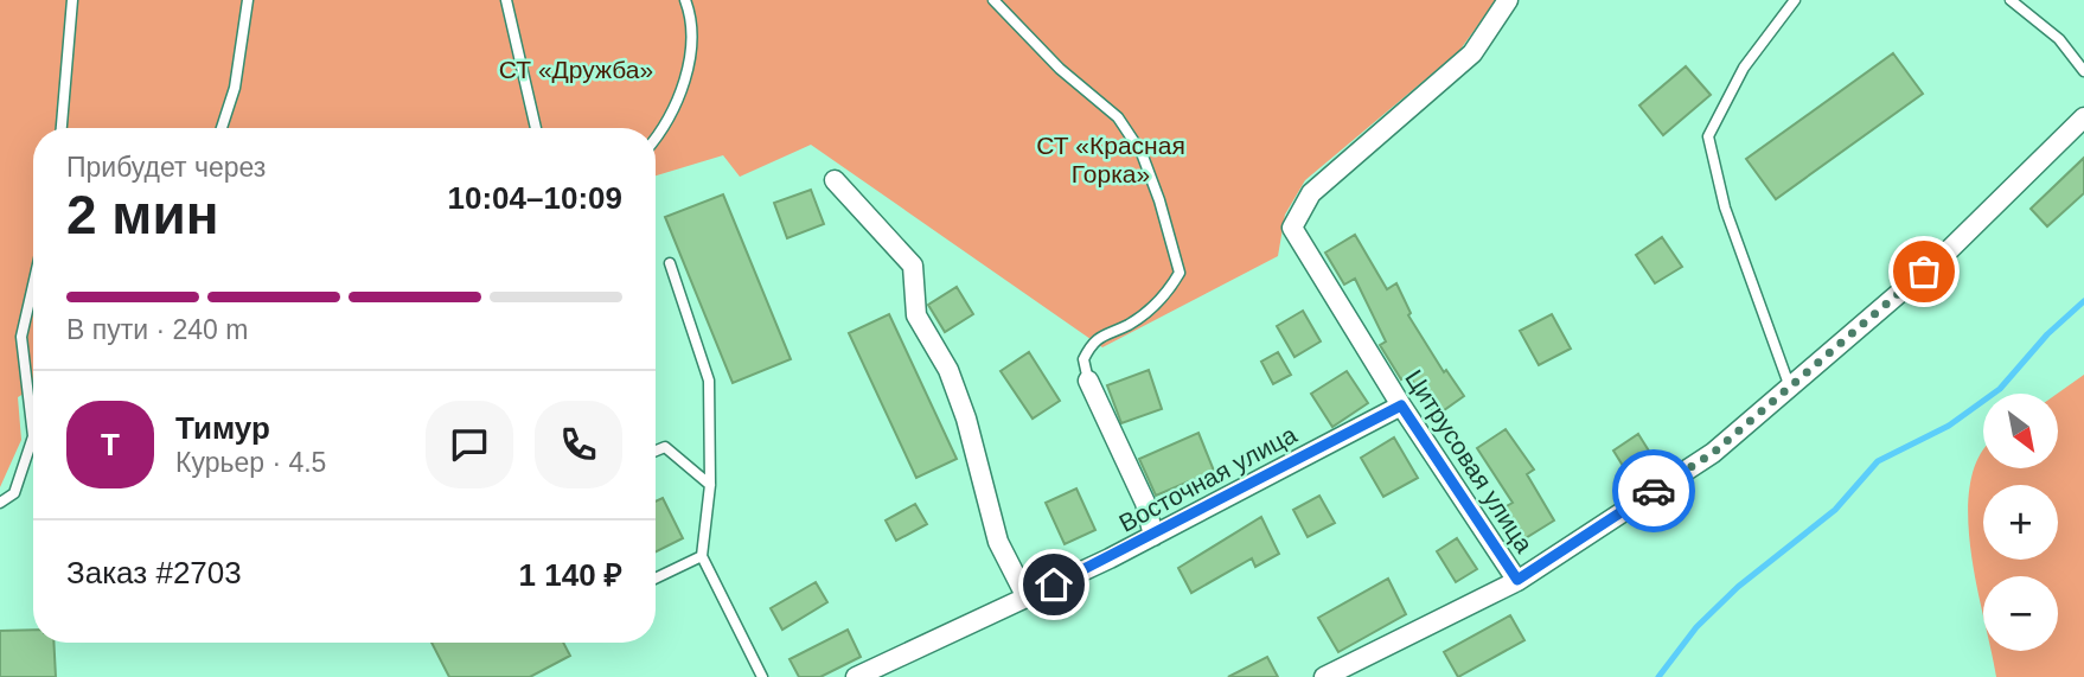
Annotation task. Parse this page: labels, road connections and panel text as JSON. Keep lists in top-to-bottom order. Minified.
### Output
{"streets":{"street":["Цитрусовая улица","Восточная улица"]},"crossings":[["Цитрусовая улица","Восточная улица"]],"parks":["СТ «Дружба»","СТ «Красная Горка»"],"north":"bottom right","page":{"heading":["2 мин","Прибудет через","10:04–10:09"],"panel":["Тимур","Курьер · 4.5","Заказ #2703","1 140 ₽"],"bar":"В пути · 240 m","map_buttons":["+","−"],"round":"Т"}}
